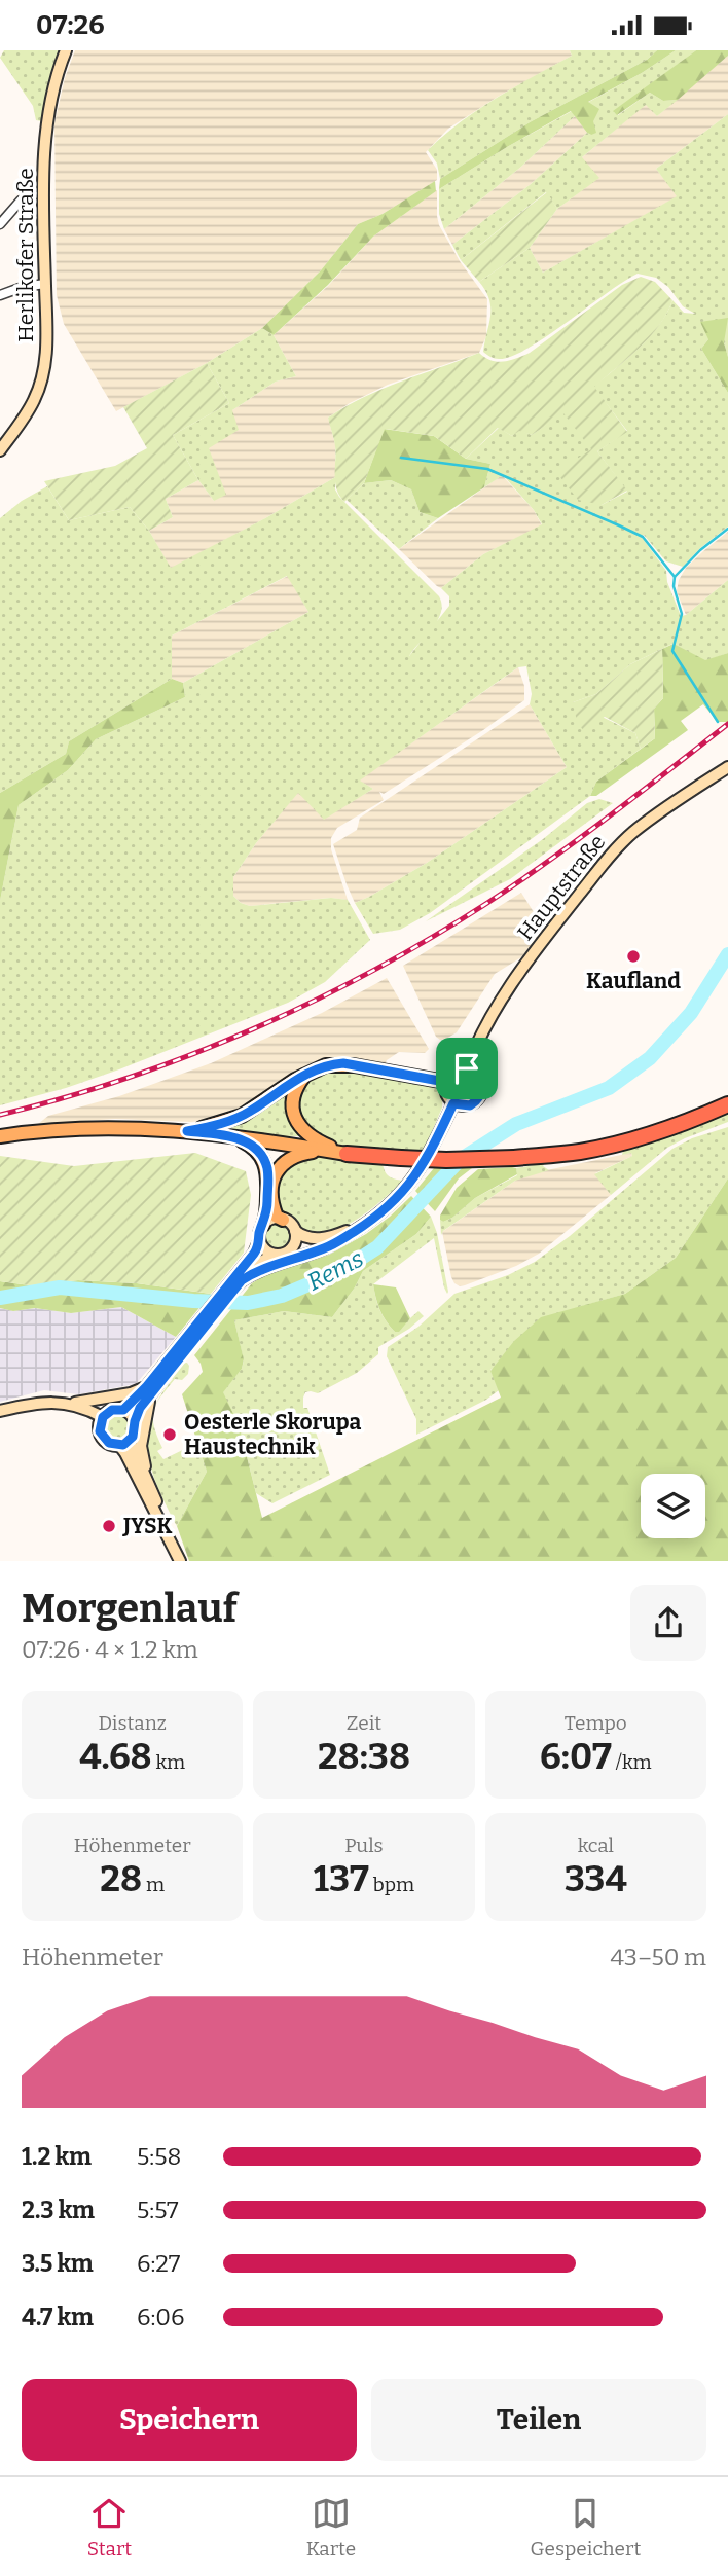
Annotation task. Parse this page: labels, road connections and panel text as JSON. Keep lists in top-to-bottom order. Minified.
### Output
{"streets":{"main road":["Herlikofer Straße","Hauptstraße"]},"water":["Rems"],"places":["Kaufland","Oesterle Skorupa Haustechnik","JYSK"],"page":{"status":"07:26","heading":["Morgenlauf","07:26 · 4 × 1.2 km"],"stats":[["Distanz","4.68 km"],["Zeit","28:38"],["Tempo","6:07 /km"],["Höhenmeter","28 m"],["Puls","137 bpm"],["kcal","334"]],"chart":["Höhenmeter","43–50 m"],"list":[{"name":"1.2 km","note":"5:58"},{"name":"2.3 km","note":"5:57"},{"name":"3.5 km","note":"6:27"},{"name":"4.7 km","note":"6:06"}],"buttons":["Speichern","Teilen"],"tabs":["Start","Karte","Gespeichert"]}}
